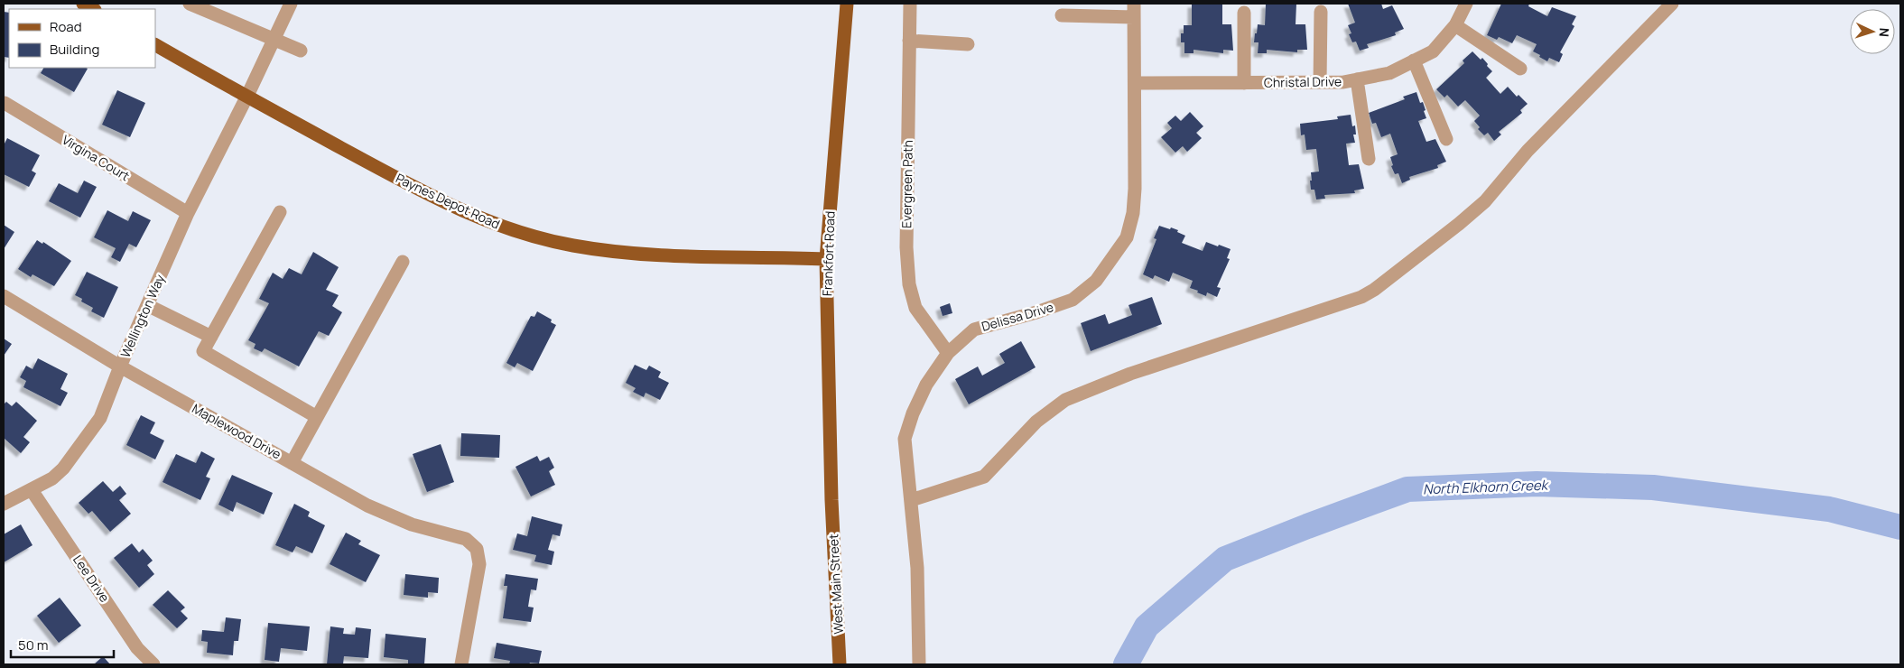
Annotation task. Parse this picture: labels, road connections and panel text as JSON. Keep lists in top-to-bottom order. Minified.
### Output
{"streets":{"main road":["Paynes Depot Road","Frankfort Road","West Main Street"],"street":["Christal Drive","Virgina Court","Evergreen Path","Wellington Way","Delissa Drive","Maplewood Drive","Lee Drive"]},"crossings":[["Christal Drive","Delissa Drive"],["Virgina Court","Wellington Way"],["Evergreen Path","Delissa Drive"],["Paynes Depot Road","Frankfort Road"],["Paynes Depot Road","Wellington Way"],["Frankfort Road","West Main Street"],["Wellington Way","Maplewood Drive"],["Wellington Way","Lee Drive"]],"water":["North Elkhorn Creek"],"legend":["Road","Building"],"scale_bar":"50 m","north":"right"}
